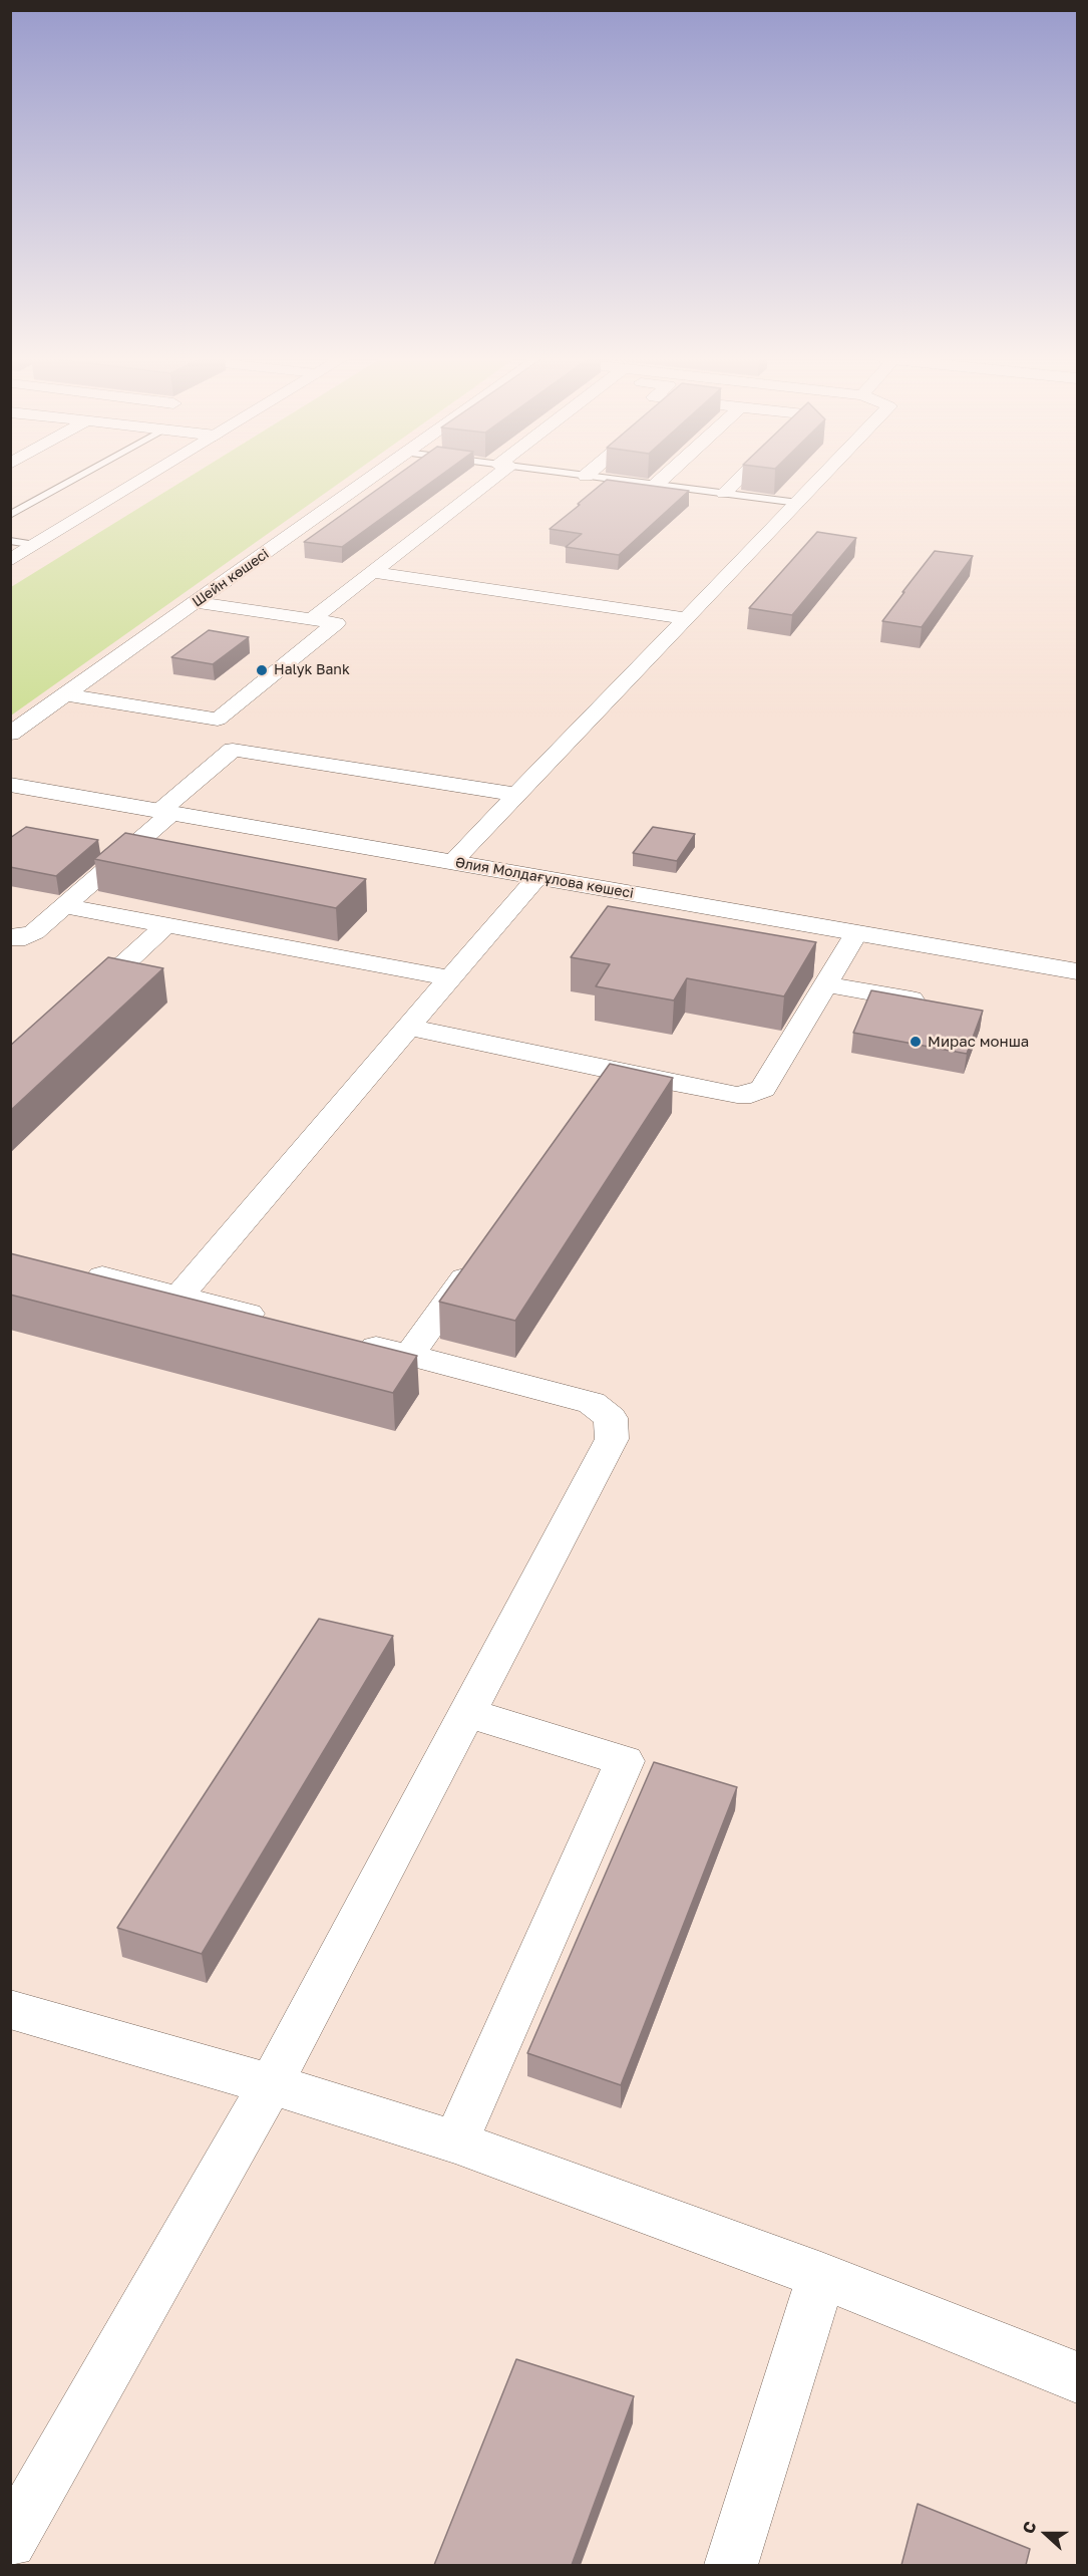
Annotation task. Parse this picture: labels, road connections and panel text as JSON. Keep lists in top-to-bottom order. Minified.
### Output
{"streets":{"street":["Шейн көшесі","Әлия Молдағұлова көшесі"]},"places":["Halyk Bank","Мирас монша"],"north":"left"}
